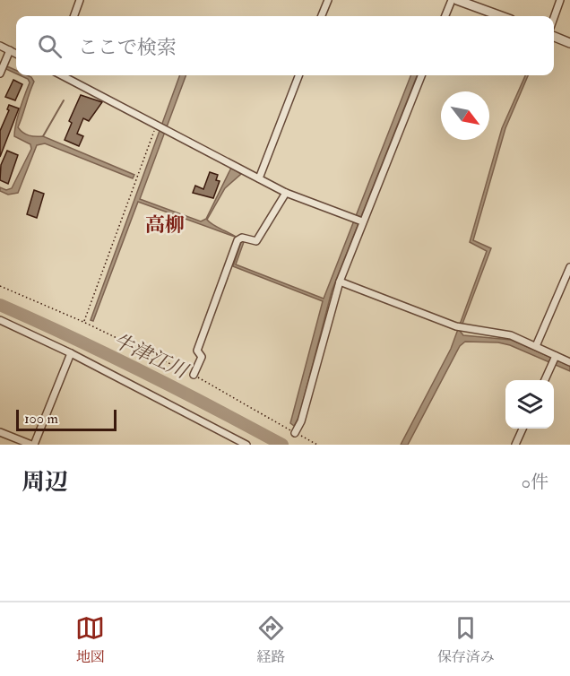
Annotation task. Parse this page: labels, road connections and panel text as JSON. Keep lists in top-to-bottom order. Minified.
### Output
{"districts":["高柳"],"water":["牛津江川"],"scale_bar":"100 m","north":"bottom right","page":{"search":"ここで検索","scale":"100 m","heading":["周辺","0件"],"nav":["地図","経路","保存済み"]}}
